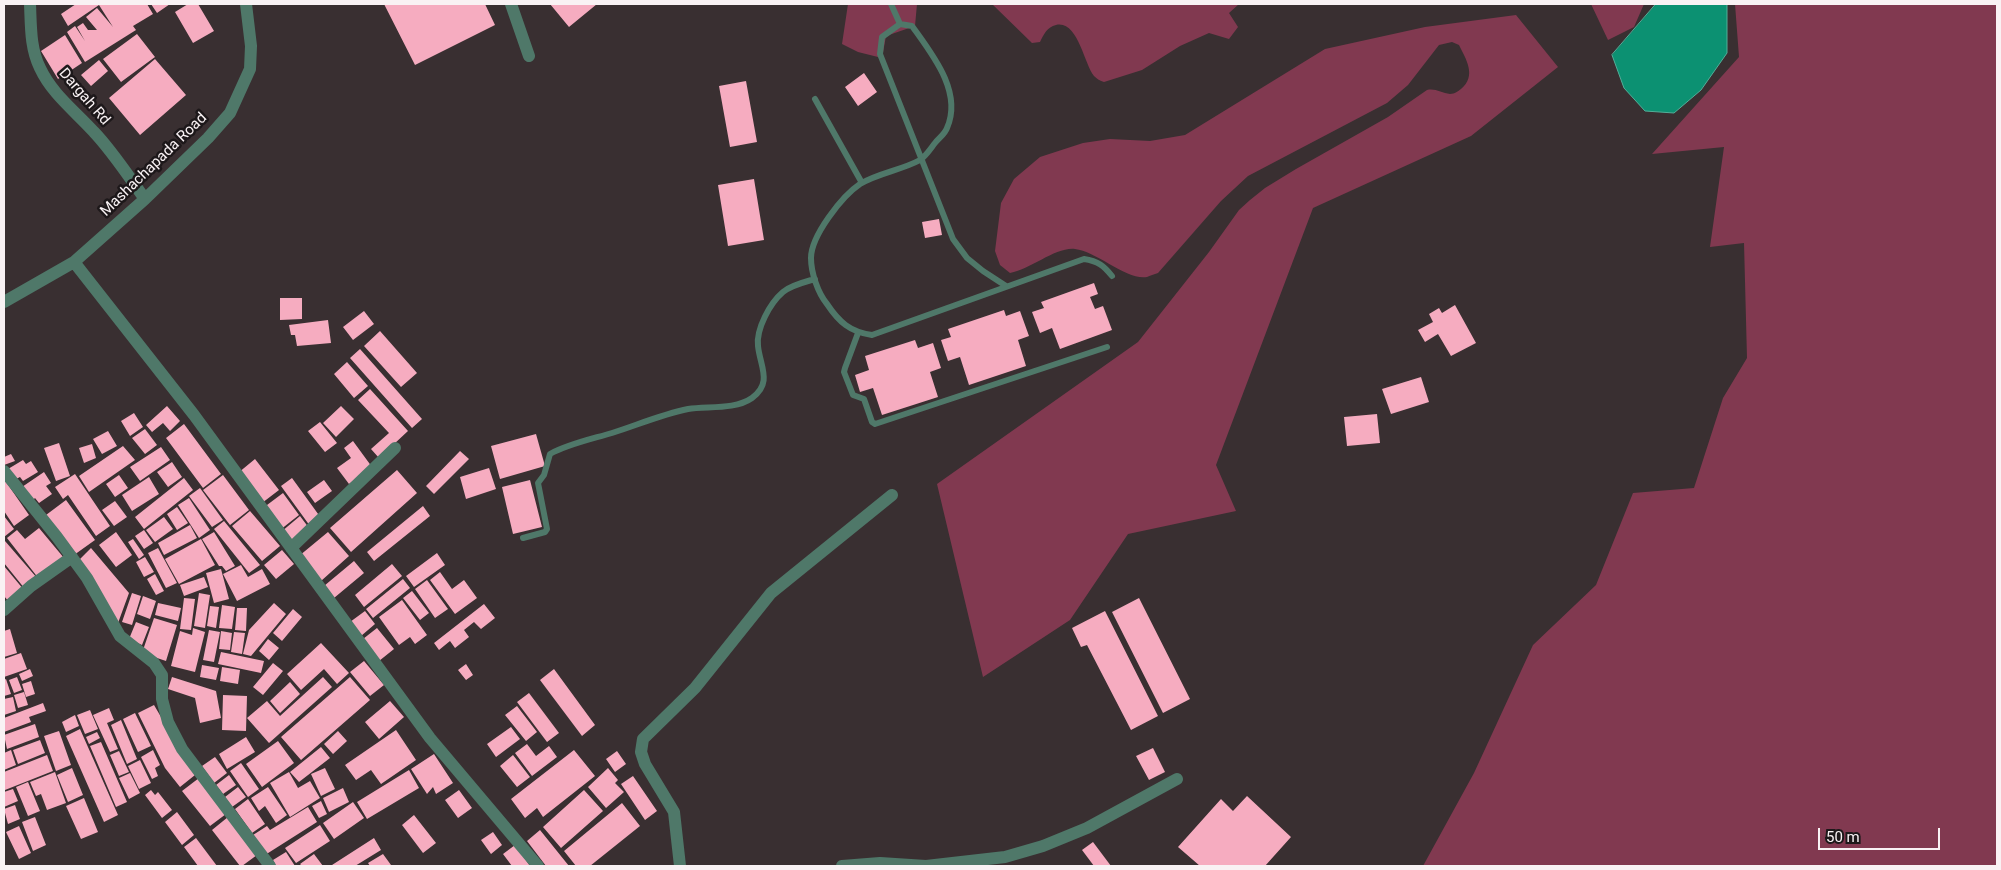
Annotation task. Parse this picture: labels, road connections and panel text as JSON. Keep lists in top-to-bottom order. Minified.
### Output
{"streets":{"street":["Dargah Rd","Mashachapada Road"]},"crossings":[["Dargah Rd","Mashachapada Road"]],"scale_bar":"50 m"}
